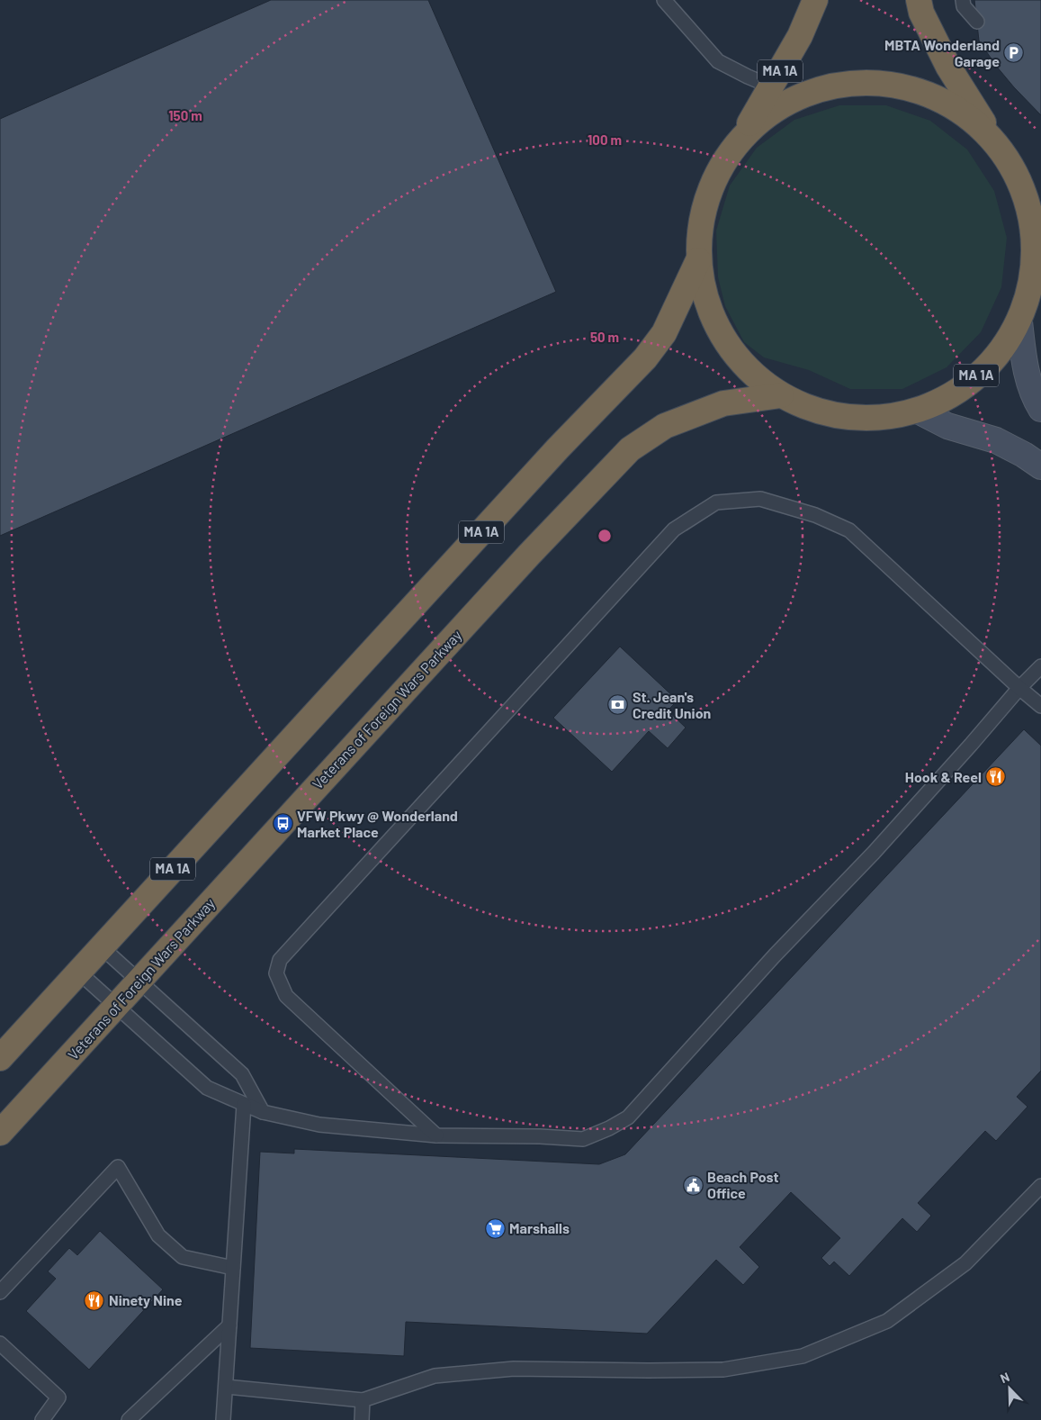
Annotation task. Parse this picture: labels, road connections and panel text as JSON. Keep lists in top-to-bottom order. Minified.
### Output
{"streets":{"highway":["MA 1A","Veterans of Foreign Wars Parkway"]},"crossings":[["MA 1A","Veterans of Foreign Wars Parkway"]],"places":{"parking":["MBTA Wonderland Garage"],"bank":["St. Jean's Credit Union"],"restaurant":["Hook & Reel","Ninety Nine"],"bus stop":["VFW Pkwy @ Wonderland Market Place"],"public building":["Beach Post Office"],"supermarket":["Marshalls"]},"north":"top left","rings":["150 m","100 m","50 m"]}
